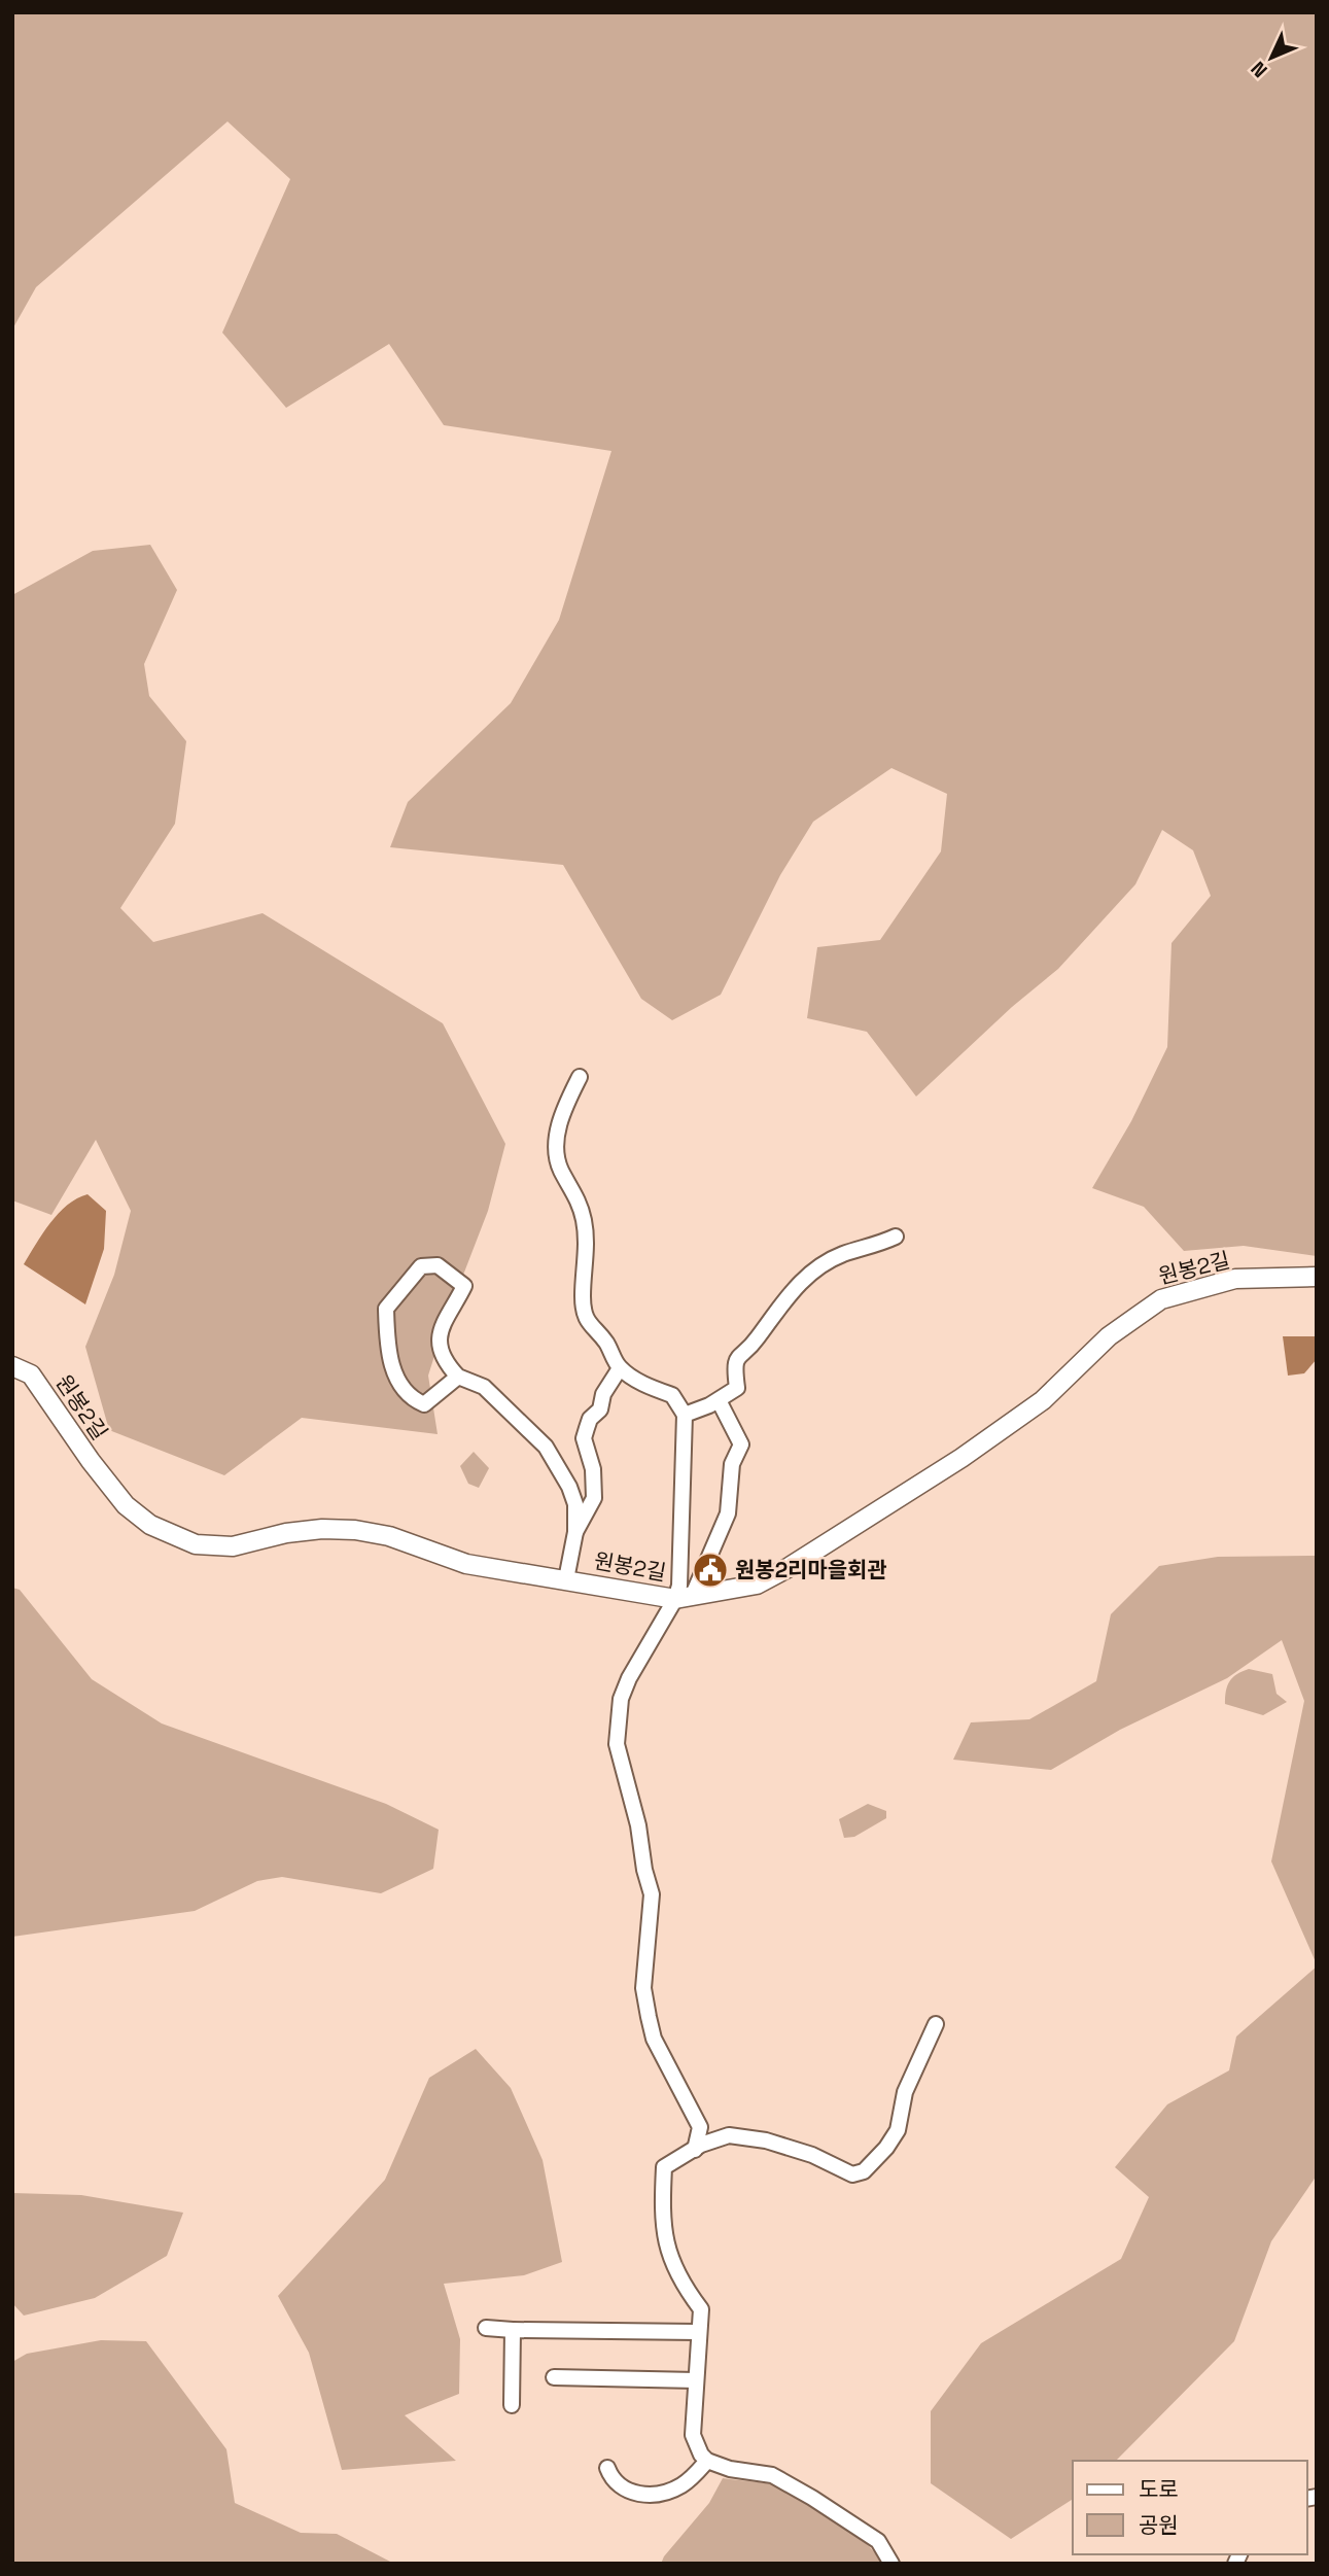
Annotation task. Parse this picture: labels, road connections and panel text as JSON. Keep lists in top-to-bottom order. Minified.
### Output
{"streets":{"main road":["원봉2길"]},"places":{"public building":["원봉2리마을회관"]},"legend":["도로","공원"],"north":"bottom left"}
